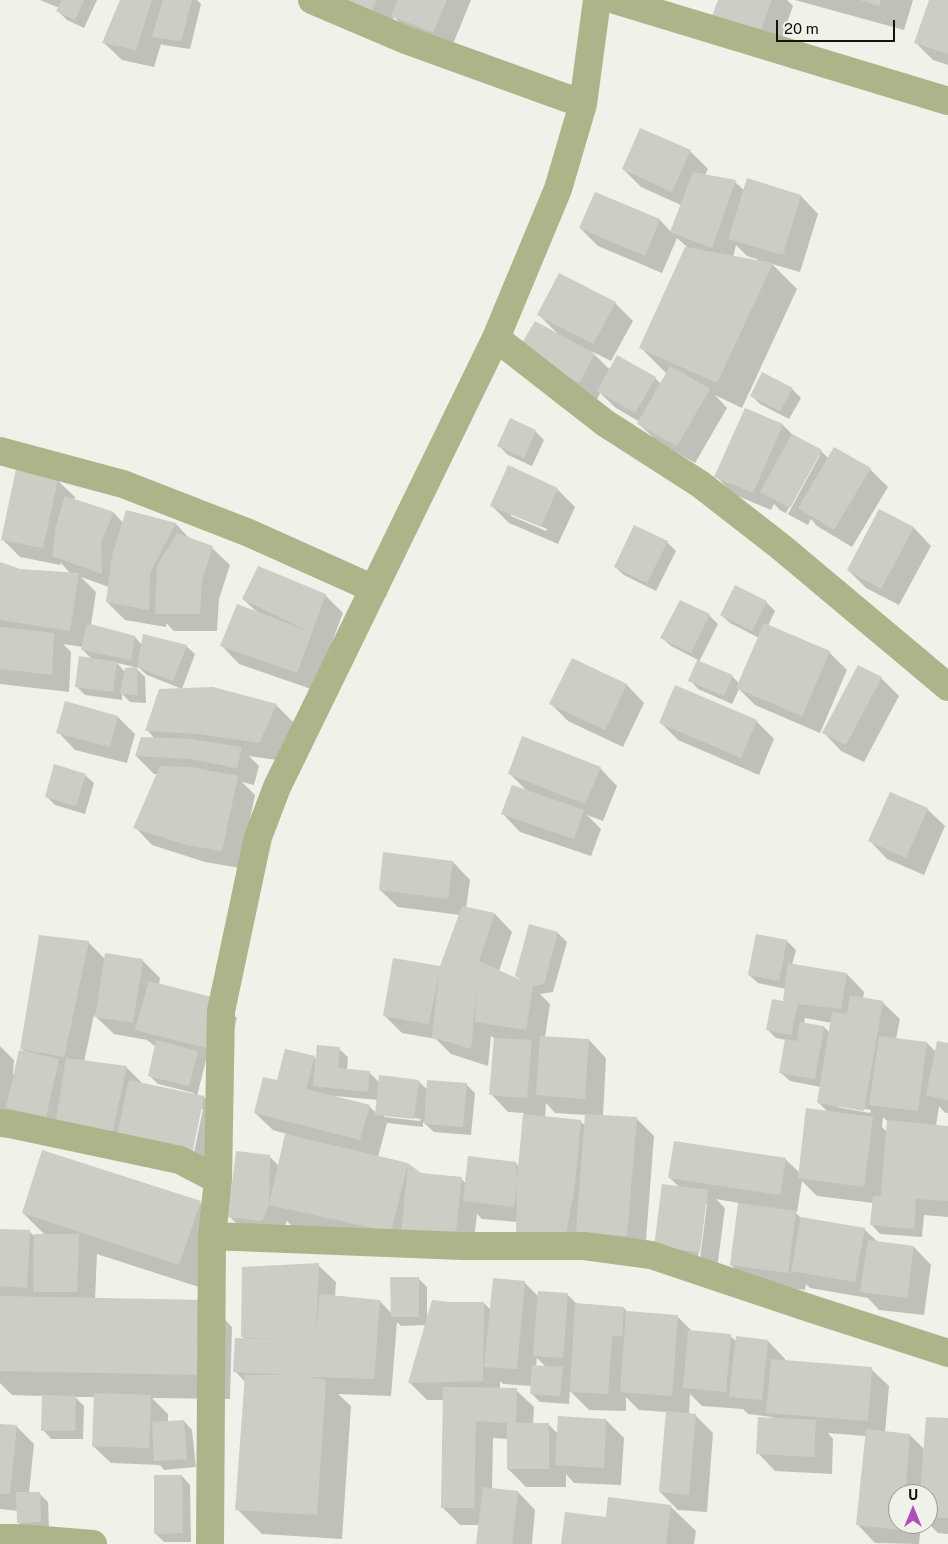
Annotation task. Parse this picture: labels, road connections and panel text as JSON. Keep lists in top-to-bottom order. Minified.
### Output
{"scale_bar":"20 m","north":"top"}
